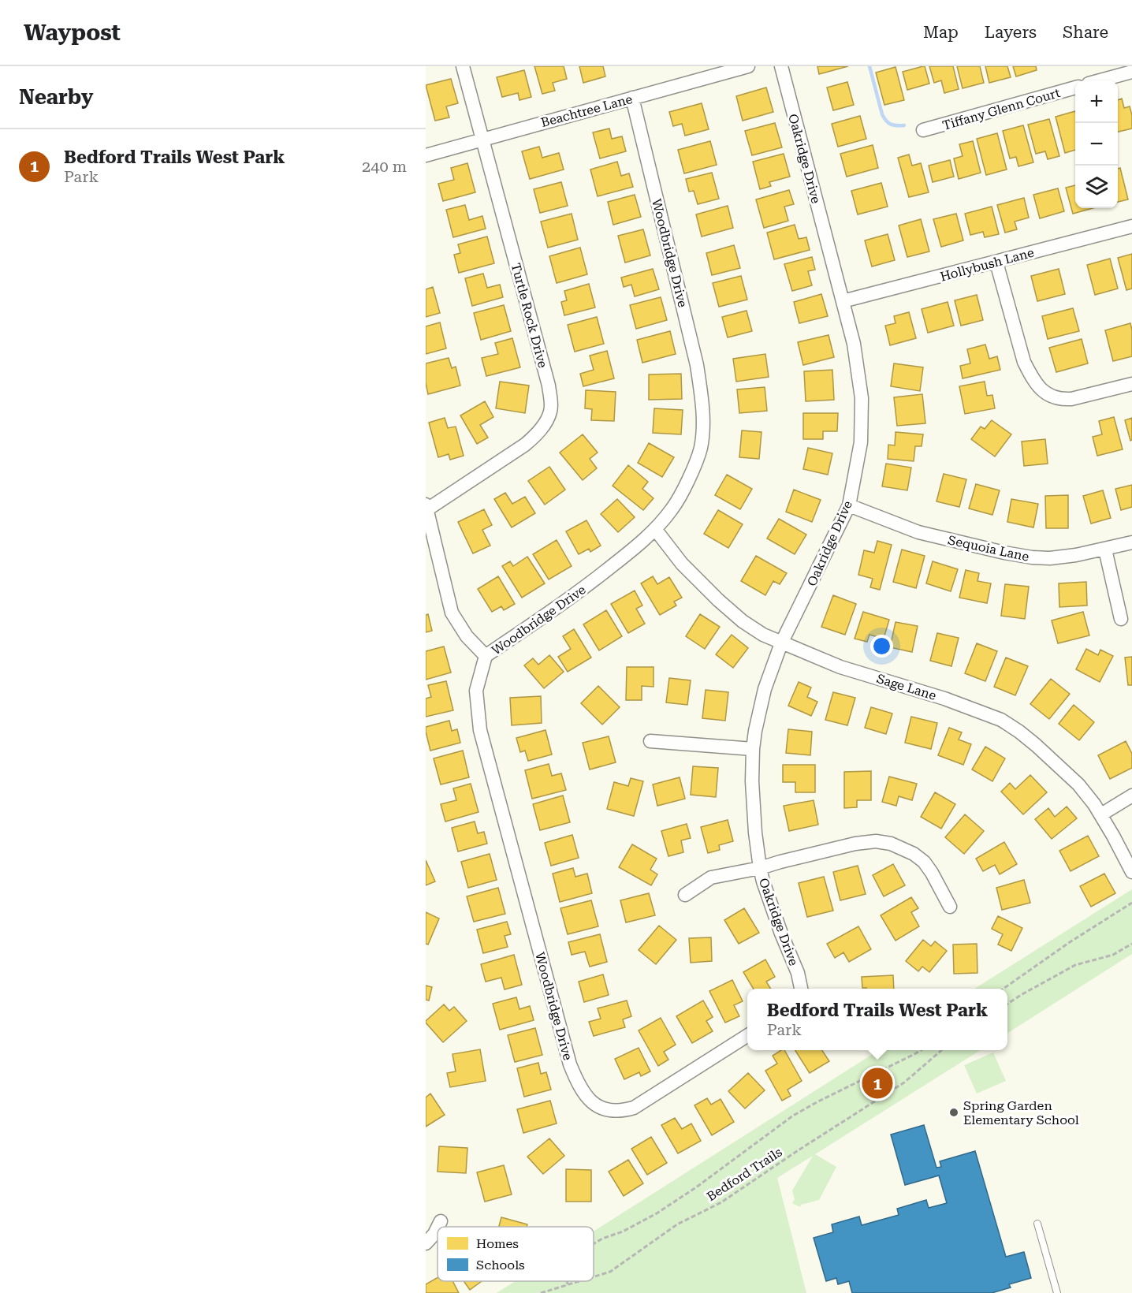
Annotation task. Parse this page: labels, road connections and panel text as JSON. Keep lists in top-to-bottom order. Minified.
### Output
{"streets":{"street":["Tiffany Glenn Court","Beachtree Lane","Oakridge Drive","Woodbridge Drive","Hollybush Lane","Turtle Rock Drive","Sequoia Lane","Sage Lane"],"path":["Bedford Trails"]},"crossings":[["Beachtree Lane","Woodbridge Drive"],["Beachtree Lane","Turtle Rock Drive"],["Oakridge Drive","Hollybush Lane"],["Oakridge Drive","Sequoia Lane"],["Oakridge Drive","Sage Lane"],["Woodbridge Drive","Sage Lane"]],"places":["Spring Garden Elementary School"],"legend":["Homes","Schools"],"page":{"header":"Waypost","nav":["Map","Layers","Share"],"heading":"Nearby","map_buttons":["+","−"],"list":[{"mark":"1","name":"Bedford Trails West Park","note":"Park","value":"240 m"}],"popup":["Bedford Trails West Park","Park"],"pins":"1"}}
